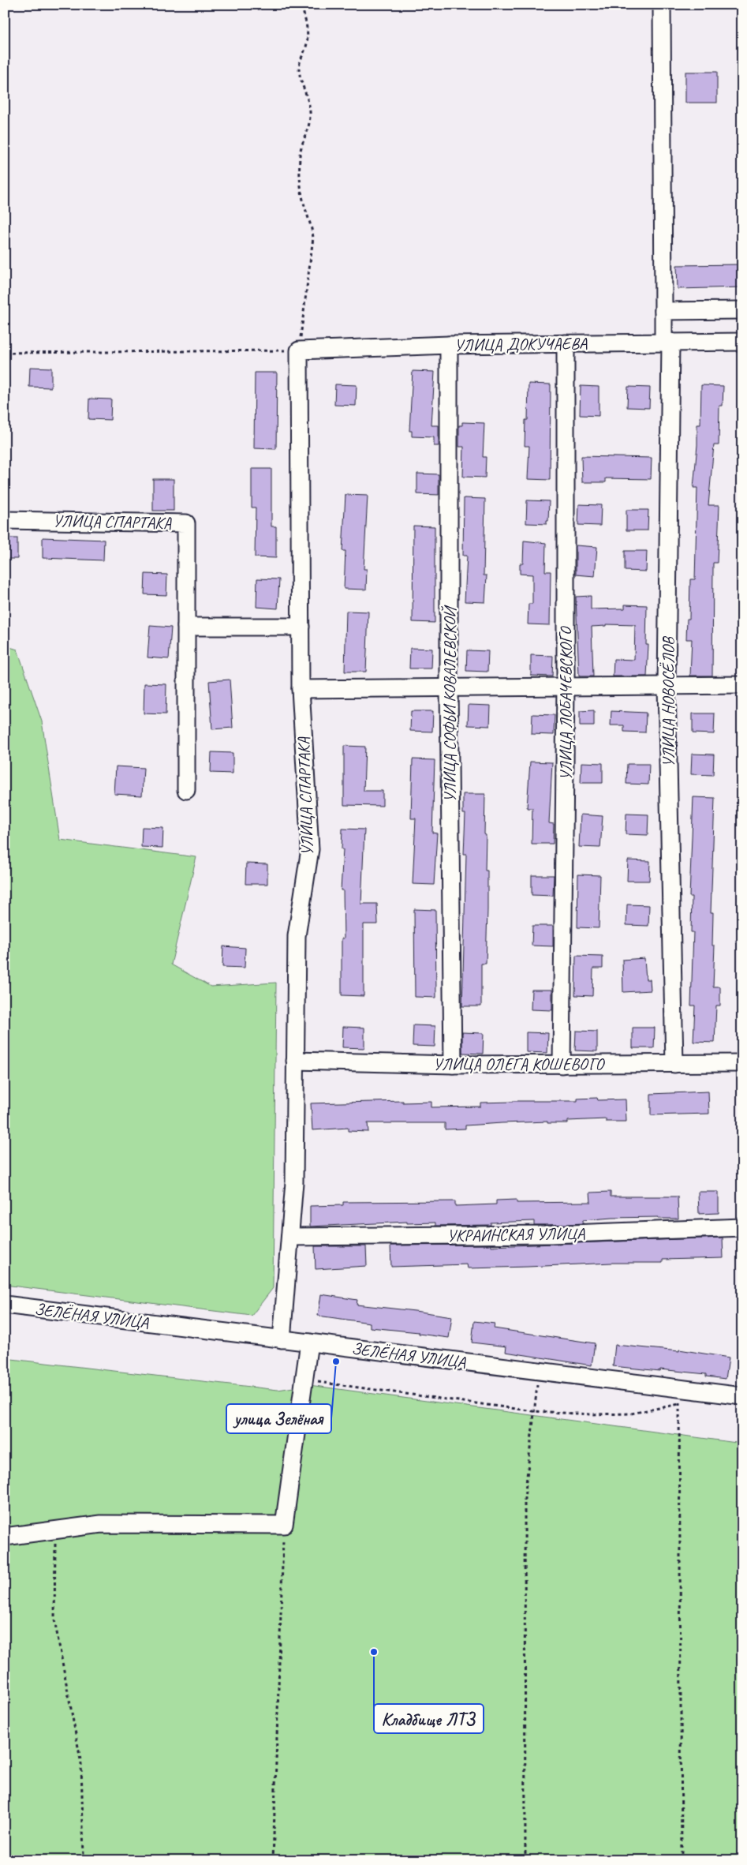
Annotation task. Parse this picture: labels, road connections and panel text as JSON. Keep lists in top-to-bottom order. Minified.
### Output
{"streets":{"street":["УЛИЦА ДОКУЧАЕВА","УЛИЦА СПАРТАКА","УЛИЦА НОВОСЁЛОВ","УЛИЦА ЛОБАЧЕВСКОГО","УЛИЦА СОФЬИ КОВАЛЕВСКОЙ","УЛИЦА ОЛЕГА КОШЕВОГО","УКРАИНСКАЯ УЛИЦА","ЗЕЛЁНАЯ УЛИЦА"]},"crossings":[["УЛИЦА ДОКУЧАЕВА","УЛИЦА СПАРТАКА"],["УЛИЦА ДОКУЧАЕВА","УЛИЦА НОВОСЁЛОВ"],["УЛИЦА ДОКУЧАЕВА","УЛИЦА ЛОБАЧЕВСКОГО"],["УЛИЦА ДОКУЧАЕВА","УЛИЦА СОФЬИ КОВАЛЕВСКОЙ"],["УЛИЦА СПАРТАКА","УЛИЦА ОЛЕГА КОШЕВОГО"],["УЛИЦА СПАРТАКА","УКРАИНСКАЯ УЛИЦА"],["УЛИЦА СПАРТАКА","ЗЕЛЁНАЯ УЛИЦА"],["УЛИЦА НОВОСЁЛОВ","УЛИЦА ОЛЕГА КОШЕВОГО"],["УЛИЦА ЛОБАЧЕВСКОГО","УЛИЦА ОЛЕГА КОШЕВОГО"],["УЛИЦА СОФЬИ КОВАЛЕВСКОЙ","УЛИЦА ОЛЕГА КОШЕВОГО"]],"places":["улица Зелёная","Кладбище ЛТЗ"]}
